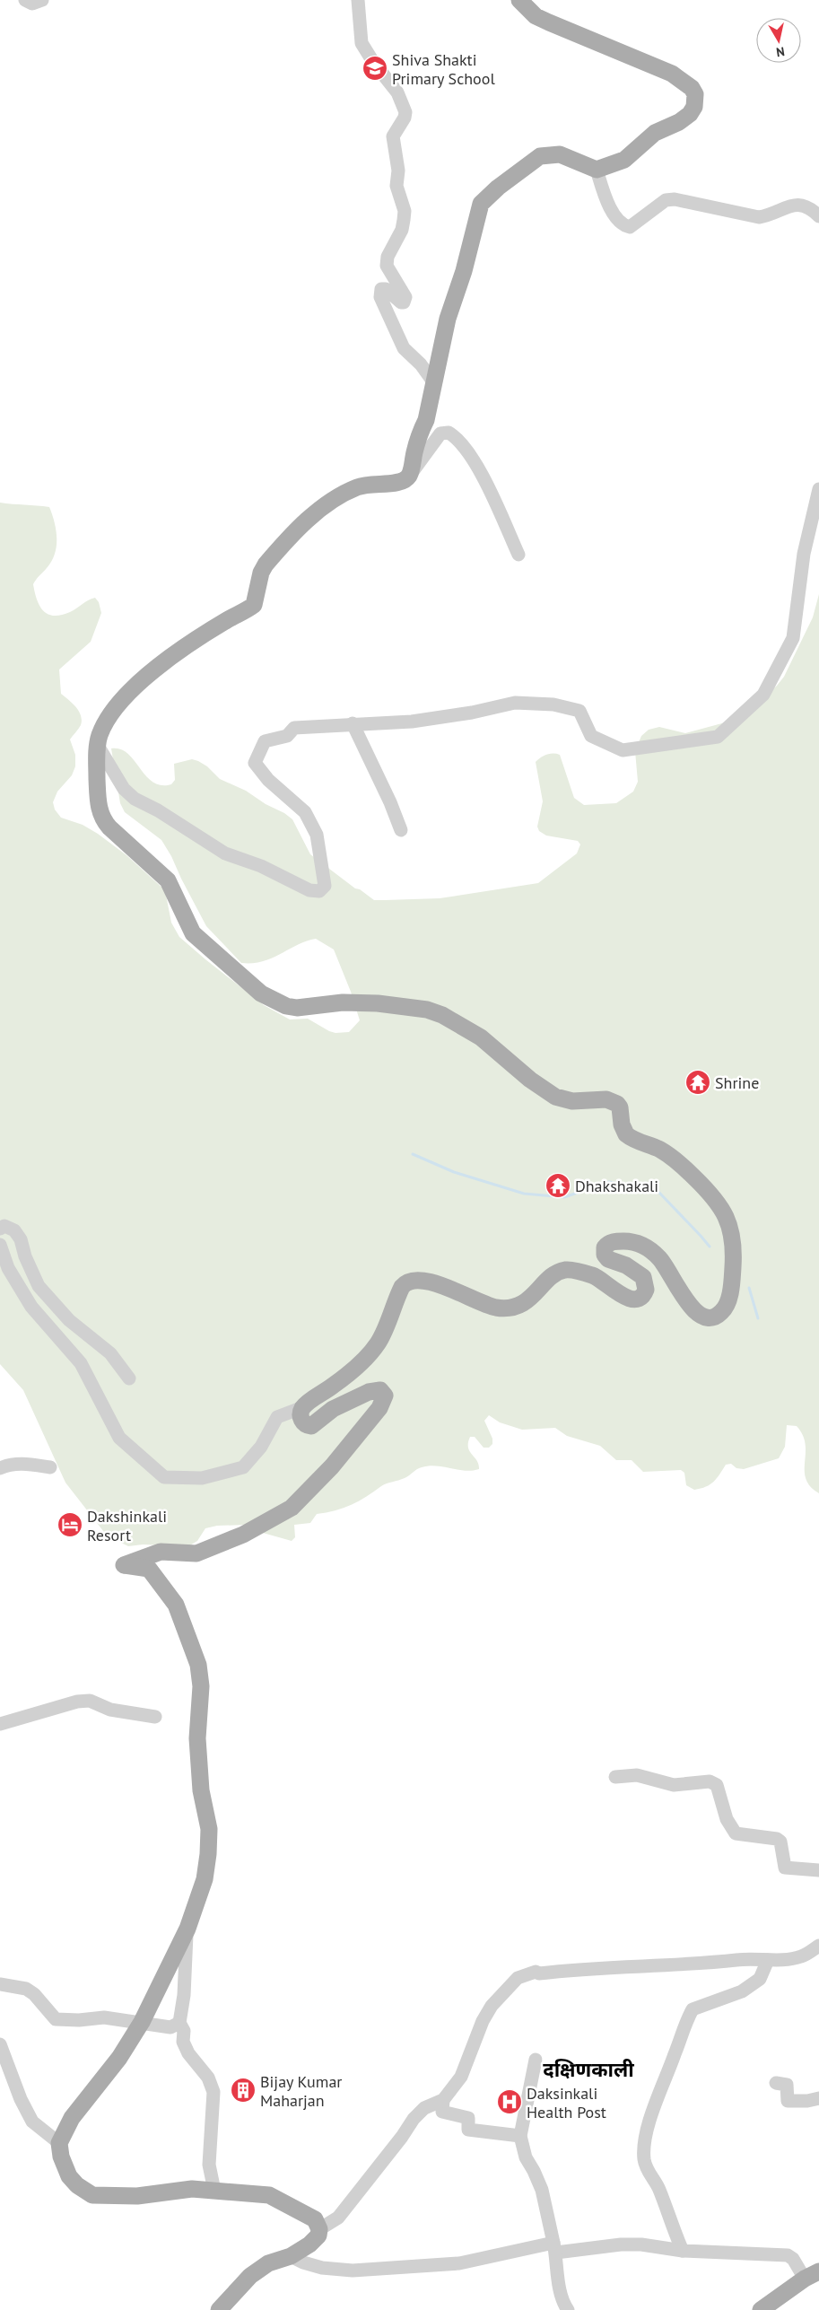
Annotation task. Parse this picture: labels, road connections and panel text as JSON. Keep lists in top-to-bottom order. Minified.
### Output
{"districts":["दक्षि‍णकाली"],"places":{"school or university":["Shiva Shakti Primary School"],"temple":["Shrine","Dhakshakali"],"hotel":["Dakshinkali Resort"],"building":["Bijay Kumar Maharjan"],"hospital":["Daksinkali Health Post"]},"north":"bottom"}
